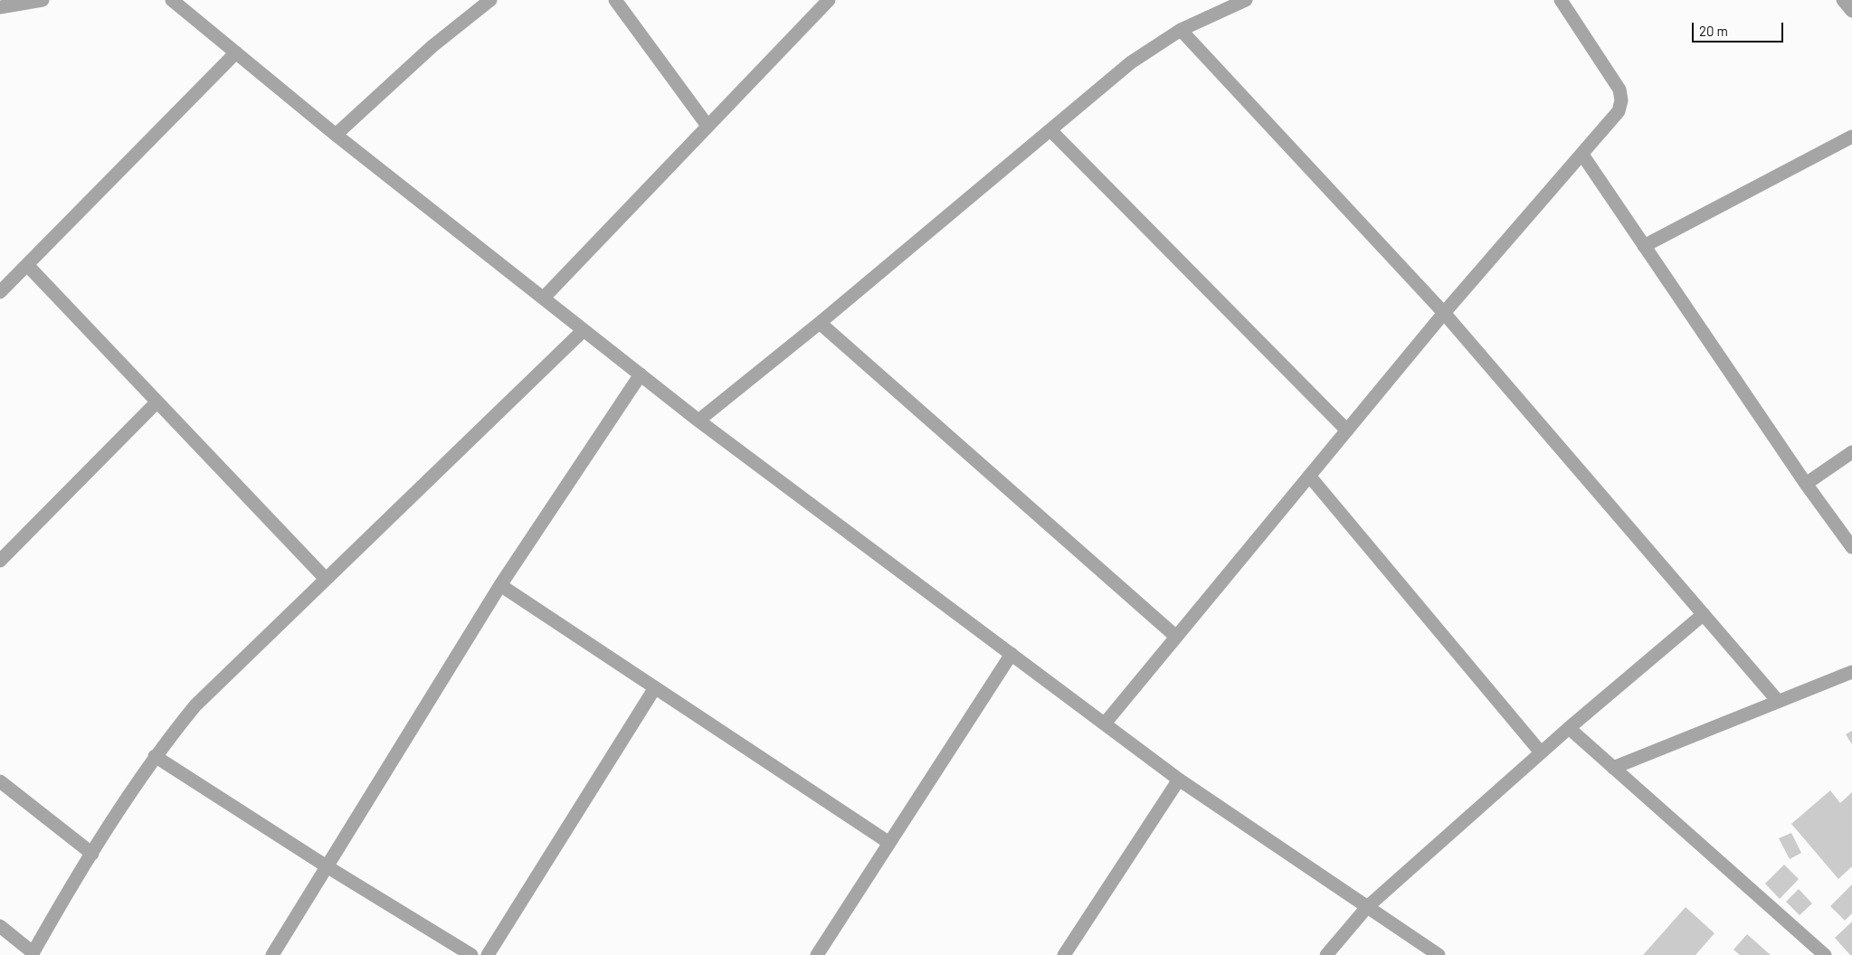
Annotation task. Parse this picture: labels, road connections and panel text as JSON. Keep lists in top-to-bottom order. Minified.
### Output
{"scale_bar":"20 m"}
